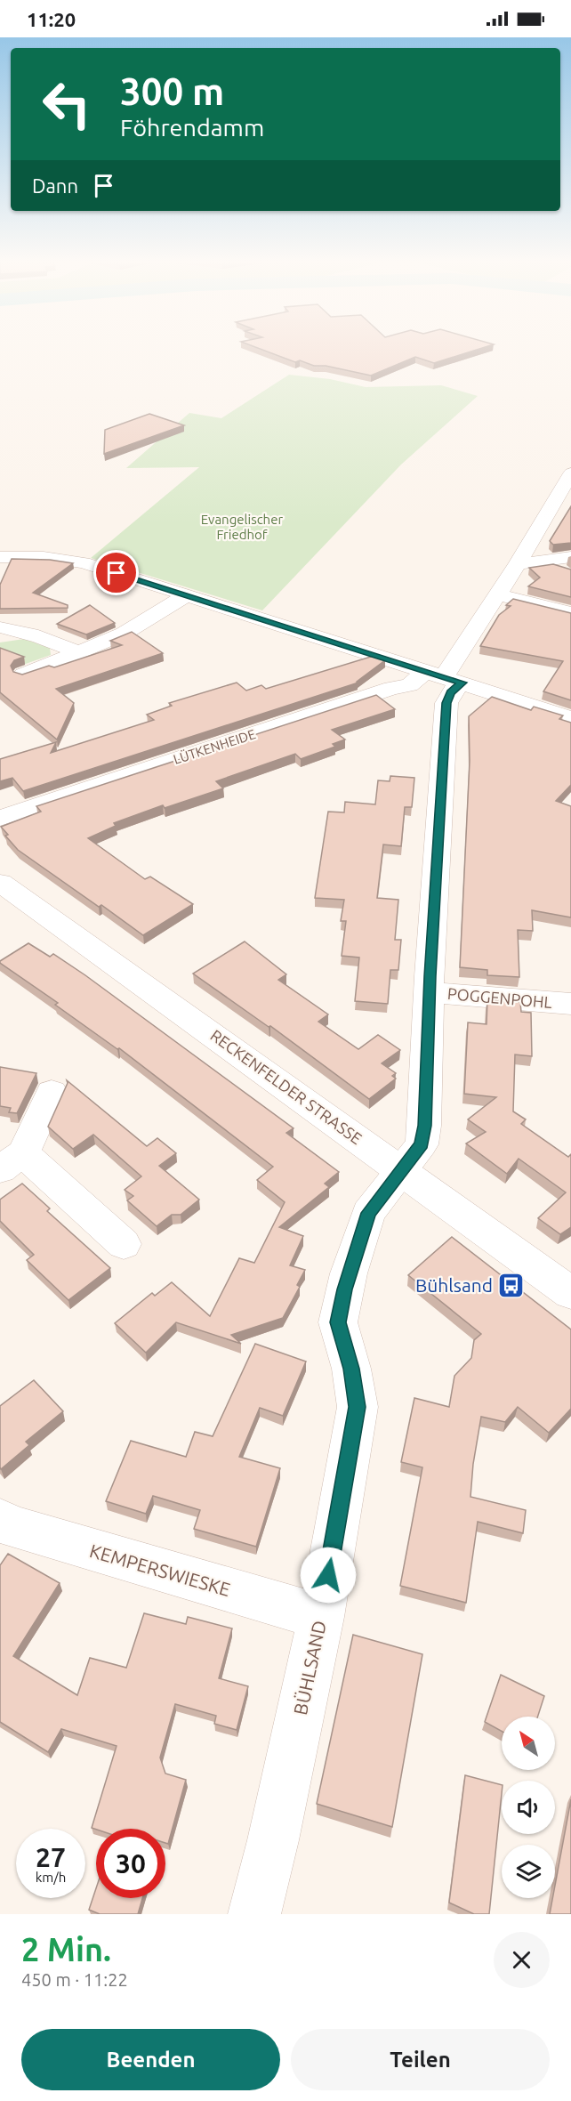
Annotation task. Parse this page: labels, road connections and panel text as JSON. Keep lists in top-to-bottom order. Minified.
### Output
{"streets":{"street":["LÜTKENHEIDE","POGGENPOHL","RECKENFELDER STRASSE","KEMPERSWIESKE","BÜHLSAND"]},"crossings":[["LÜTKENHEIDE","BÜHLSAND"],["POGGENPOHL","BÜHLSAND"],["RECKENFELDER STRASSE","BÜHLSAND"],["KEMPERSWIESKE","BÜHLSAND"]],"parks":["Evangelischer Friedhof"],"places":{"bus stop":["Bühlsand"]},"north":"top left","page":{"status":"11:20","turn":["300 m","Föhrendamm"],"then":"Dann","speed":"27 km/h","limit":"30","heading":["2 Min.","450 m · 11:22"],"buttons":["Beenden","Teilen"]}}
